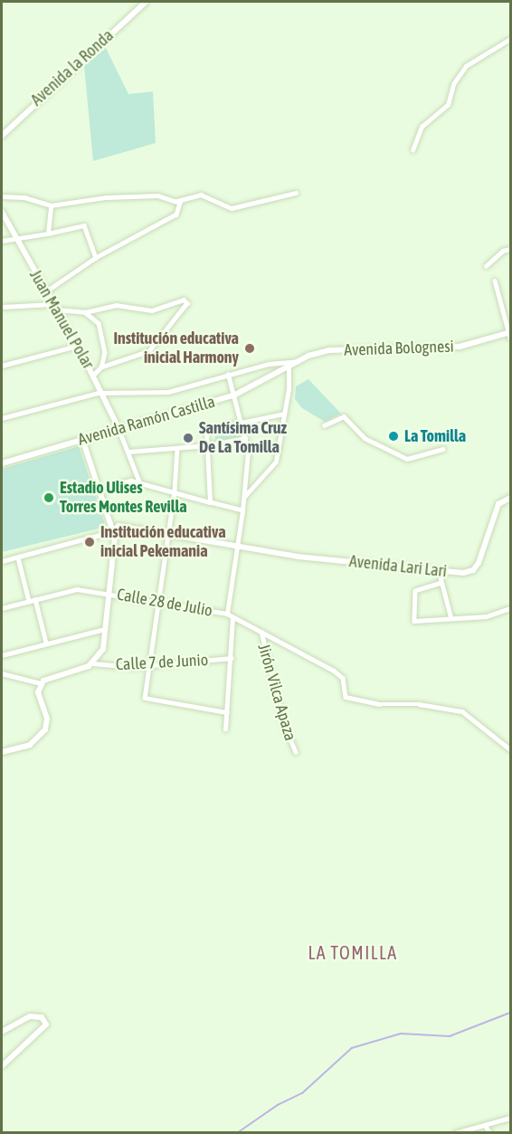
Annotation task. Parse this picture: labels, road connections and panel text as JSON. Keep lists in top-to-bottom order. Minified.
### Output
{"streets":{"main road":["Avenida la Ronda","Juan Manuel Polar","Avenida Bolognesi","Avenida Ramón Castilla","Avenida Lari Lari"],"street":["Calle 28 de Julio","Calle 7 de Junio","Jirón Vilca Apaza"]},"crossings":[["Juan Manuel Polar","Avenida Ramón Castilla"],["Avenida Bolognesi","Avenida Ramón Castilla"],["Calle 28 de Julio","Jirón Vilca Apaza"]],"districts":["LA TOMILLA"],"places":["Institución educativa inicial Harmony","La Tomilla","Santísima Cruz De La Tomilla","Estadio Ulises Torres Montes Revilla","Institución educativa inicial Pekemania"]}
